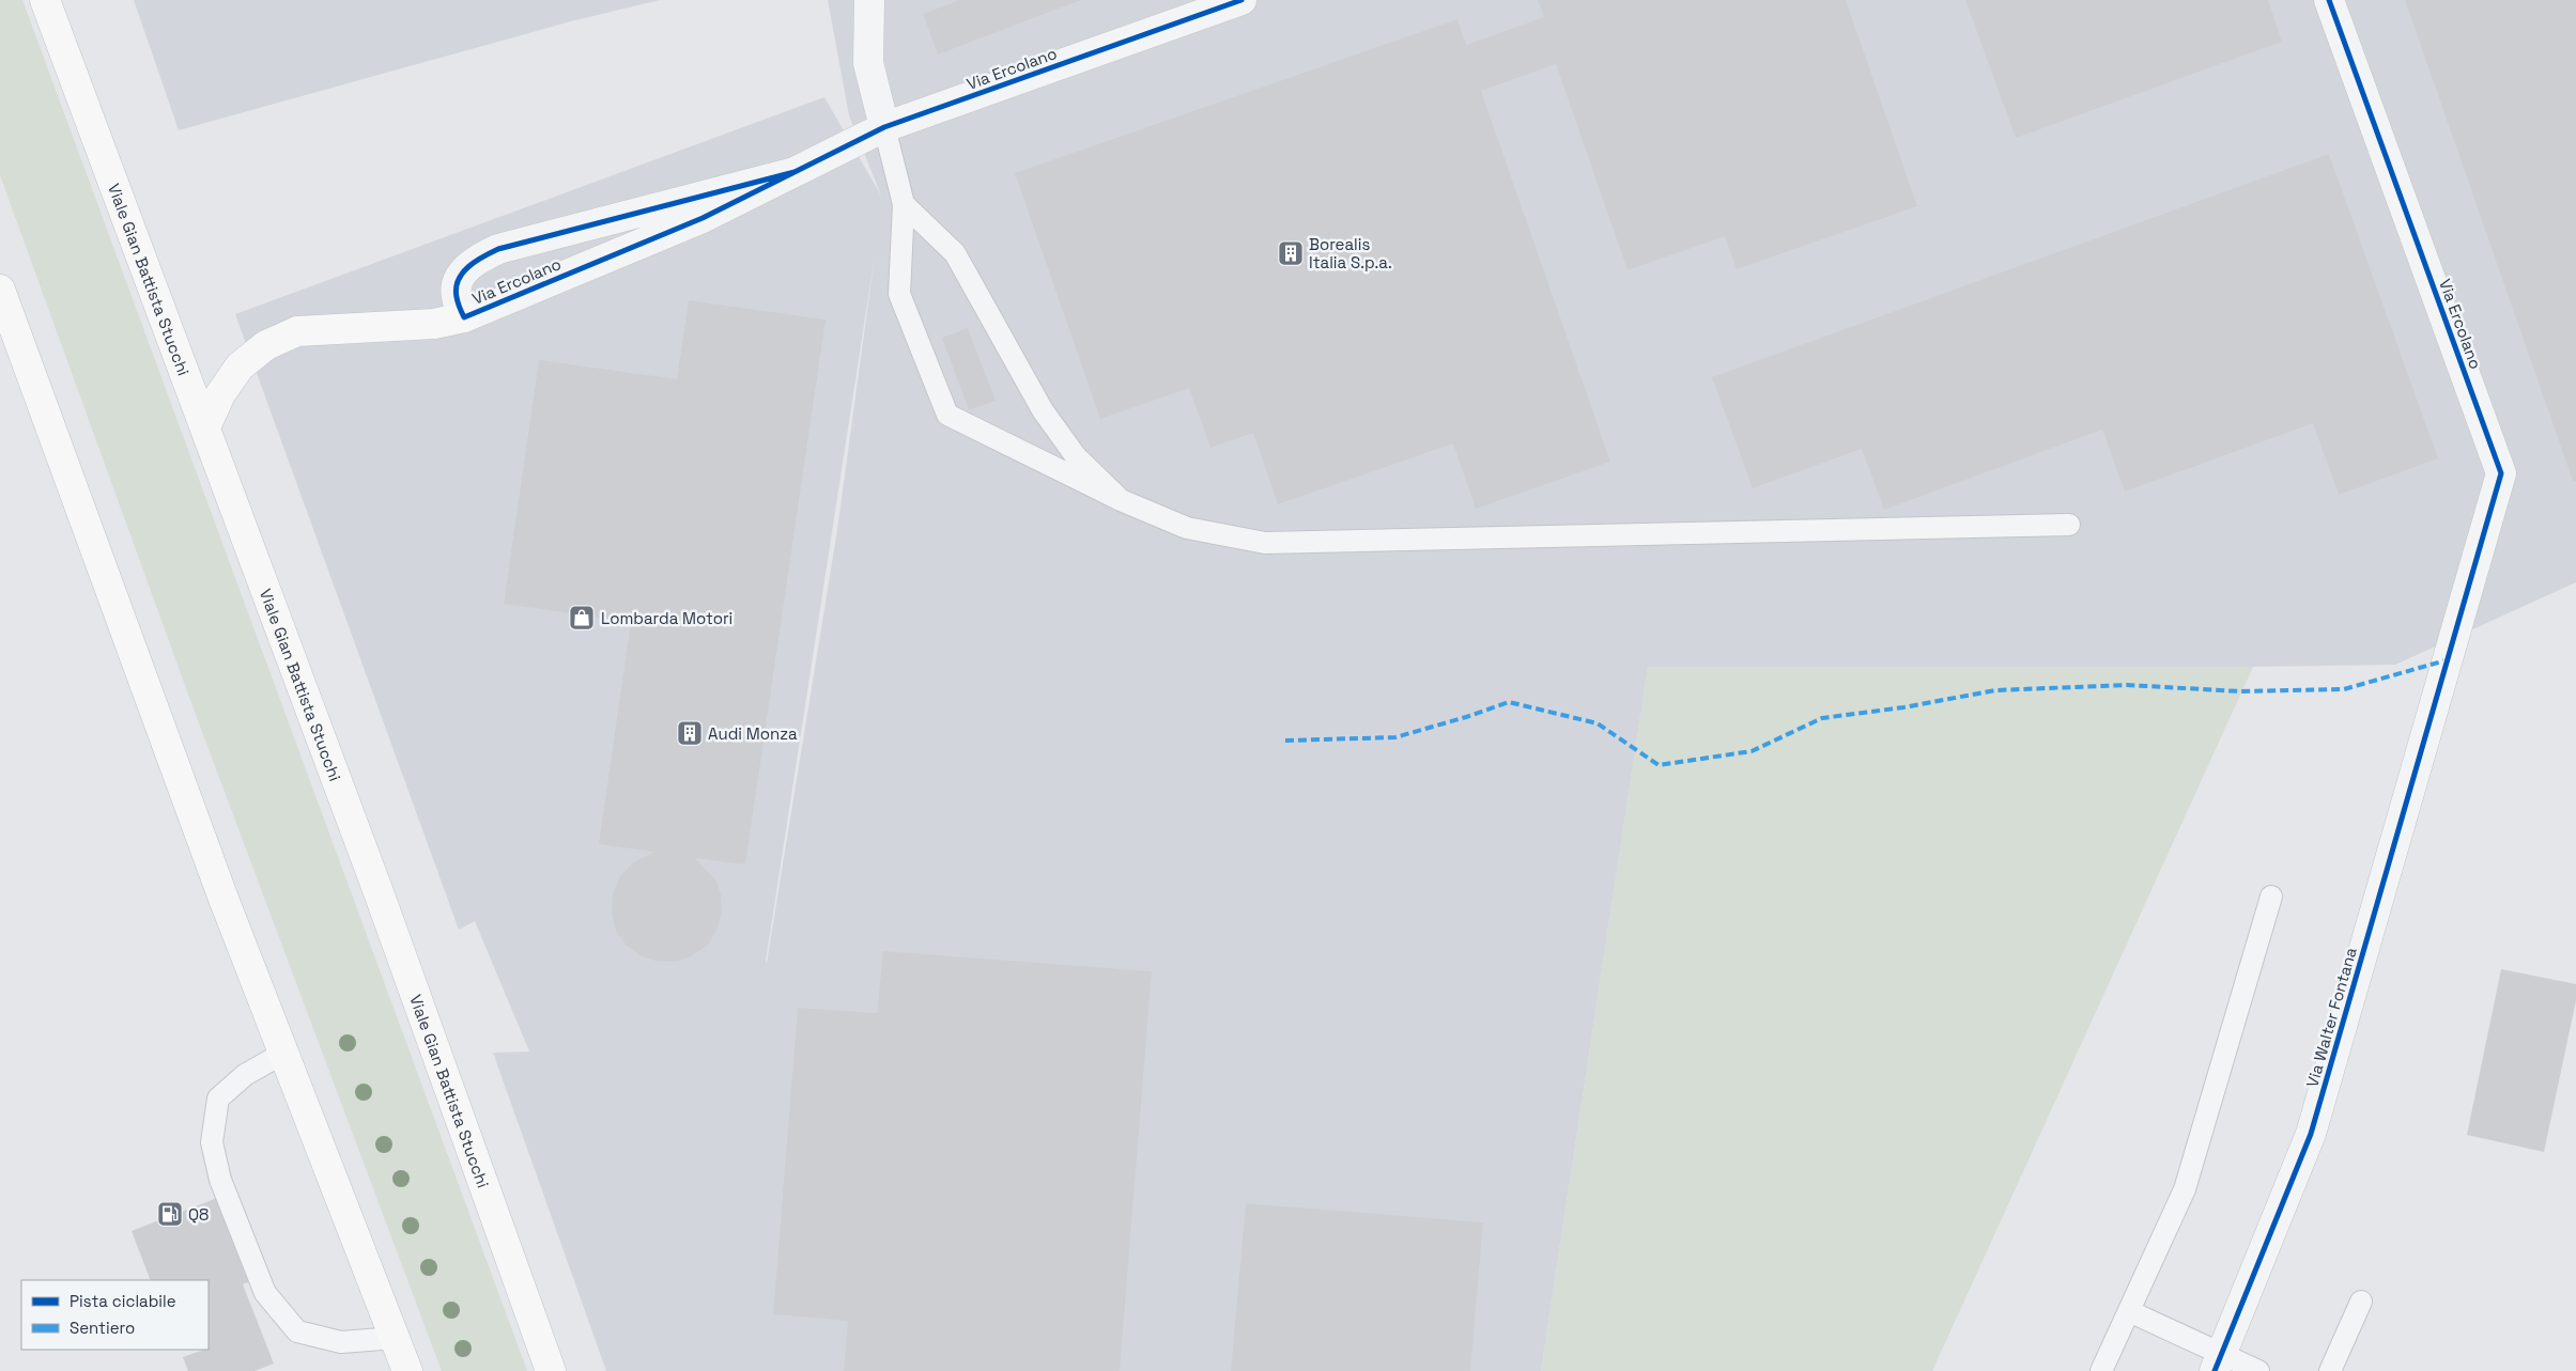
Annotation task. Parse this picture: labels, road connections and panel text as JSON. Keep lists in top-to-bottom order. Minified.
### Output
{"streets":{"main road":["Viale Gian Battista Stucchi"],"street":["Via Ercolano","Via Walter Fontana"]},"crossings":[["Via Ercolano","Via Walter Fontana"]],"places":{"building":["Borealis Italia S.p.a.","Audi Monza"],"shop":["Lombarda Motori"],"fuel station":["Q8"]},"legend":["Pista ciclabile","Sentiero"]}
